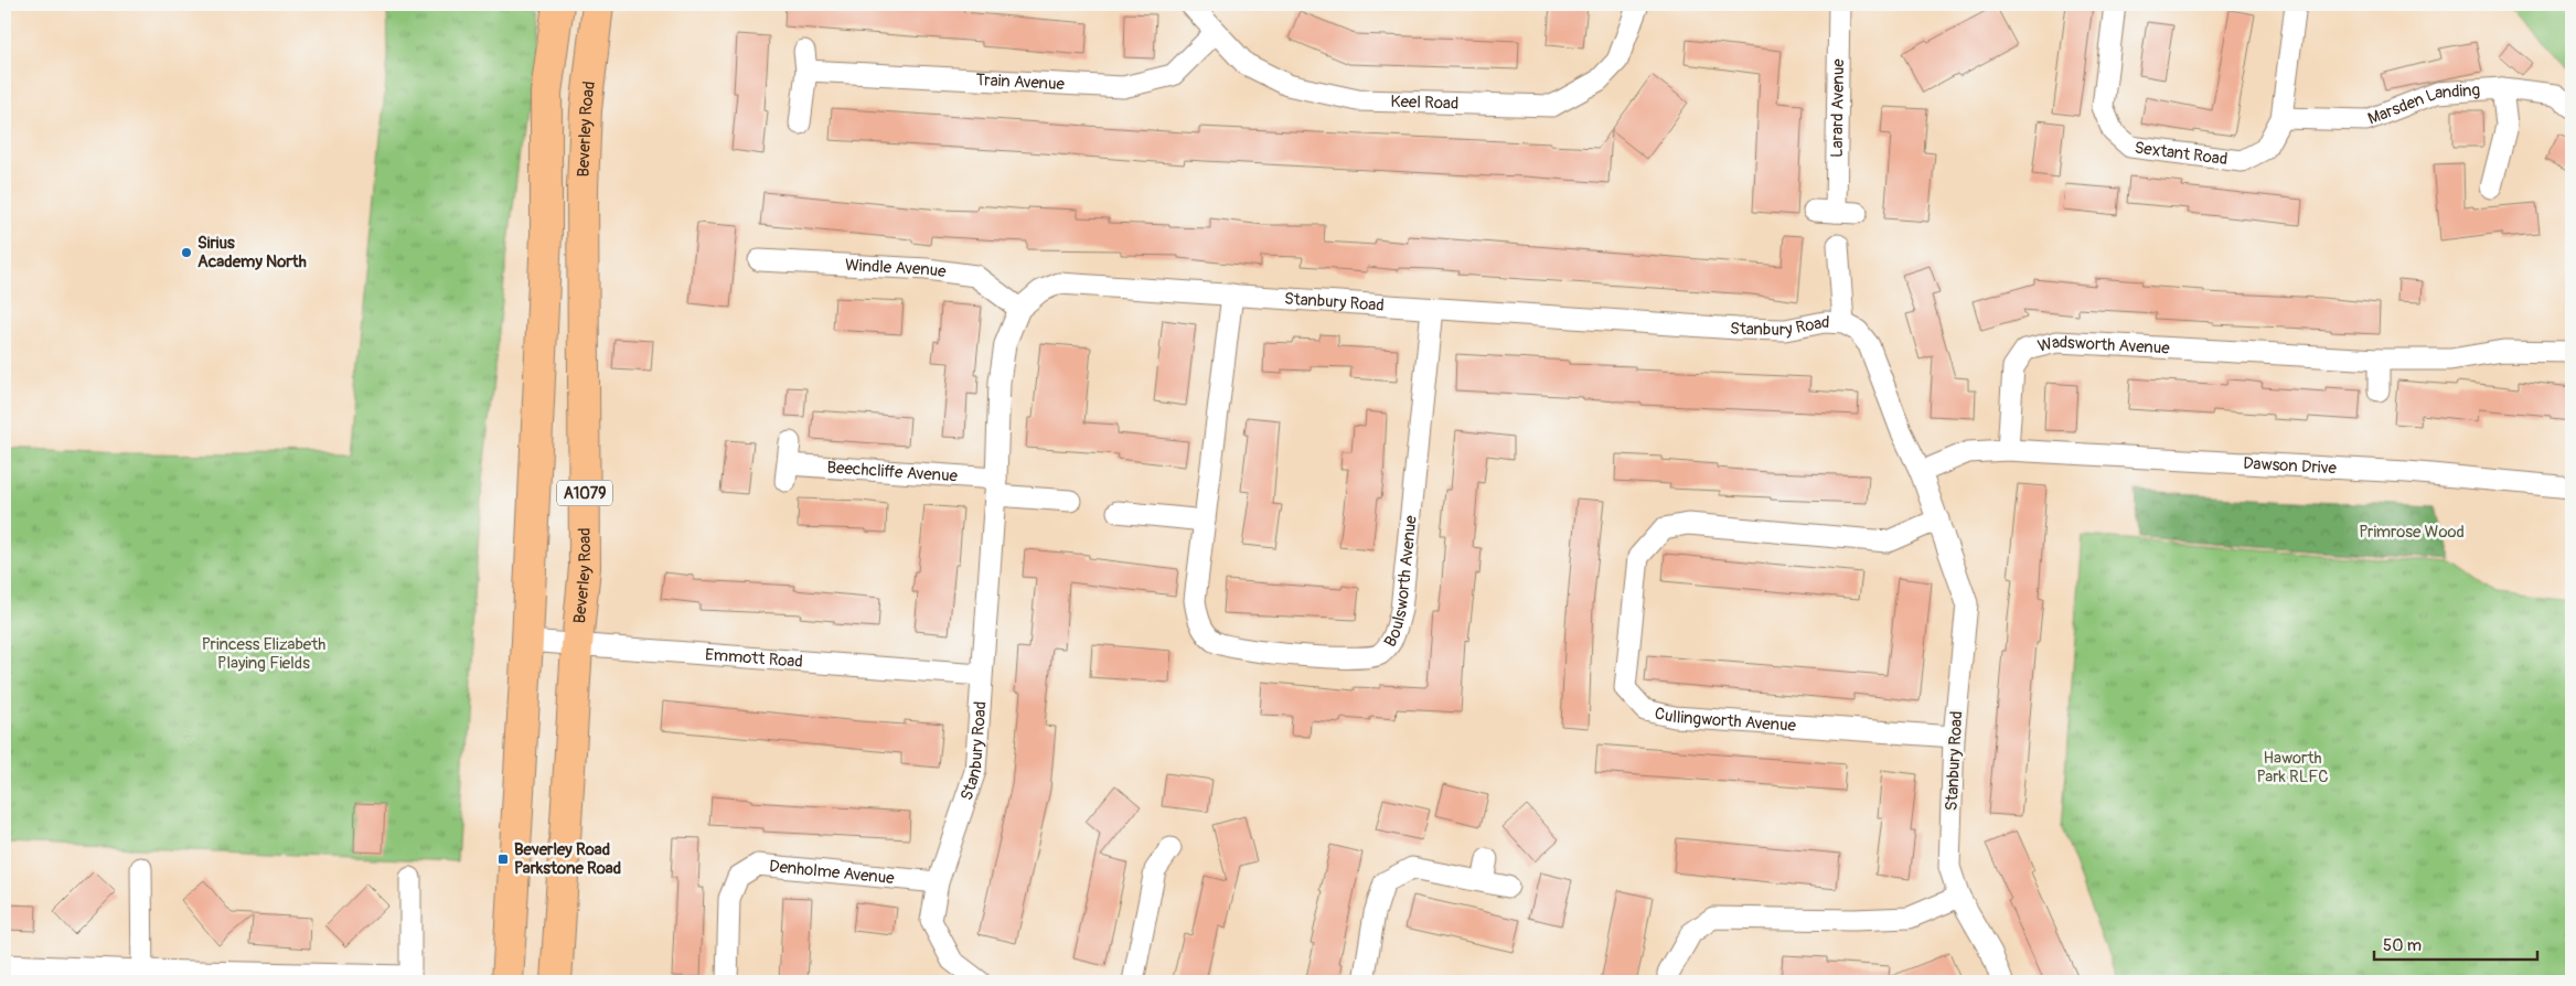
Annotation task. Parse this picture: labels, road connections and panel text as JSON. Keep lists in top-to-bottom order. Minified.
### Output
{"streets":{"main road":["Beverley Road","A1079"],"street":["Train Avenue","Keel Road","Marsden Landing","Larard Avenue","Sextant Road","Windle Avenue","Stanbury Road","Wadsworth Avenue","Dawson Drive","Beechcliffe Avenue","Boulsworth Avenue","Emmott Road","Cullingworth Avenue","Denholme Avenue"]},"crossings":[["Train Avenue","Keel Road"],["Marsden Landing","Sextant Road"],["Beverley Road","Emmott Road"],["Windle Avenue","Stanbury Road"],["Stanbury Road","Beechcliffe Avenue"],["Stanbury Road","Boulsworth Avenue"],["Stanbury Road","Emmott Road"],["Stanbury Road","Cullingworth Avenue"],["Stanbury Road","Denholme Avenue"],["Wadsworth Avenue","Dawson Drive"],["A1079","Emmott Road"]],"parks":["Primrose Wood","Princess Elizabeth Playing Fields","Haworth Park RLFC"],"places":{"other":["Sirius Academy North"],"transit":["Beverley Road Parkstone Road"]},"scale_bar":"50 m"}
